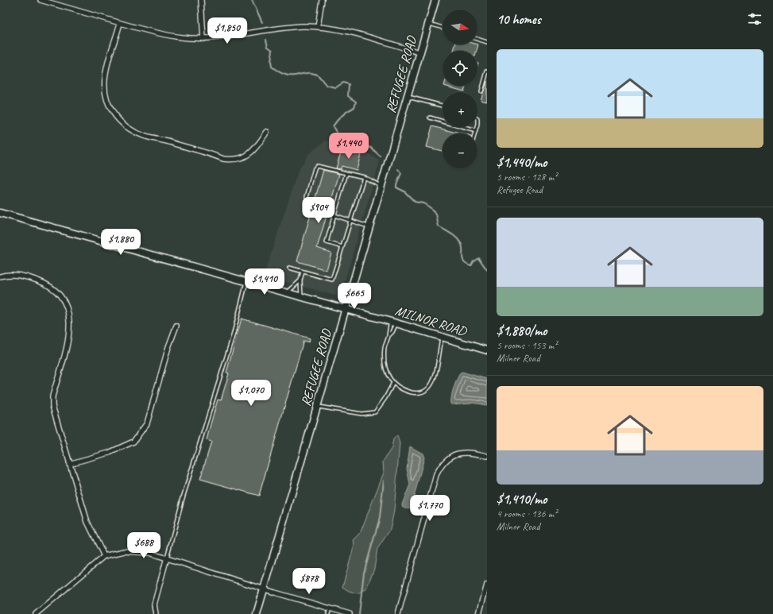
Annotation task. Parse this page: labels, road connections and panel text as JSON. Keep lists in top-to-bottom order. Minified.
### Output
{"streets":{"main road":["REFUGEE ROAD","MILNOR ROAD"]},"crossings":[["REFUGEE ROAD","MILNOR ROAD"]],"north":"right","page":{"heading":"10 homes","map_buttons":["+","−"],"price":["$1,850","$1,440","$904","$1,880","$1,410","$665","$1,070","$1,770","$688","$878"],"list":[{"name":"$1,440/mo","note":"5 rooms · 128 m² · Refugee Road"},{"name":"$1,880/mo","note":"5 rooms · 153 m² · Milnor Road"},{"name":"$1,410/mo","note":"4 rooms · 136 m² · Milnor Road"}]}}
